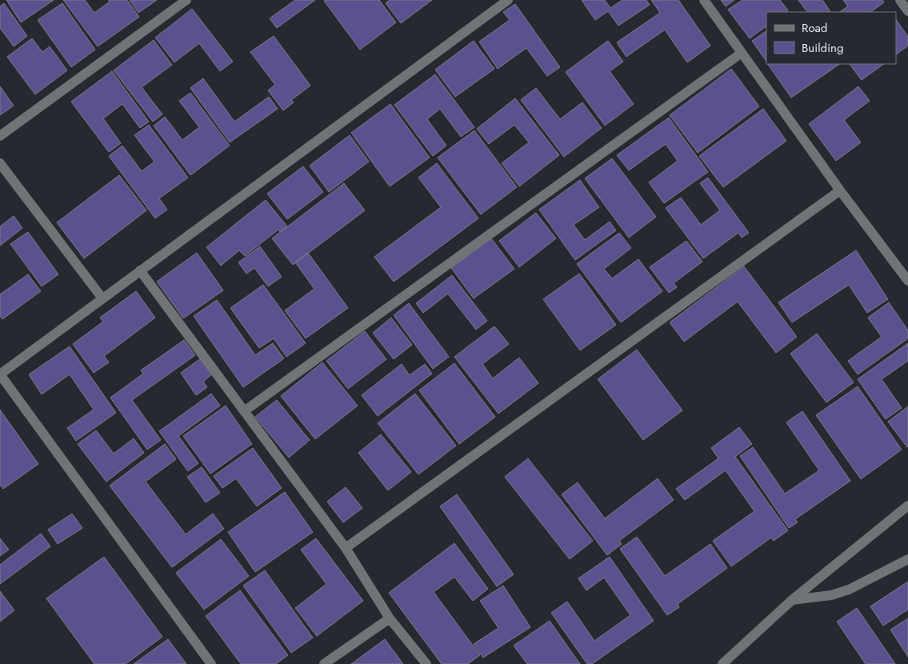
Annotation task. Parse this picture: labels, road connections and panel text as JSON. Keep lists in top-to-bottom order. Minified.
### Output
{"legend":["Road","Building"]}
